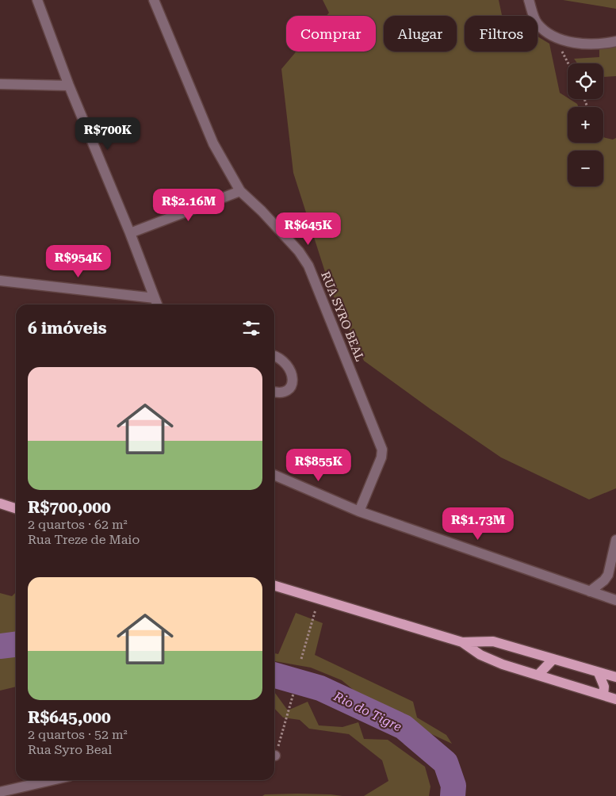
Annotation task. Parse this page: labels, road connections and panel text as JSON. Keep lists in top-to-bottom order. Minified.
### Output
{"streets":{"street":["RUA SYRO BEAL"]},"water":["Rio do Tigre"],"page":{"chip":["Comprar","Alugar","Filtros"],"map_buttons":["+","−"],"price":["R$700K","R$2.16M","R$645K","R$954K","R$855K","R$1.73M"],"heading":"6 imóveis","list":[{"name":"R$700,000","note":"2 quartos · 62 m² · Rua Treze de Maio"},{"name":"R$645,000","note":"2 quartos · 52 m² · Rua Syro Beal"}]}}
